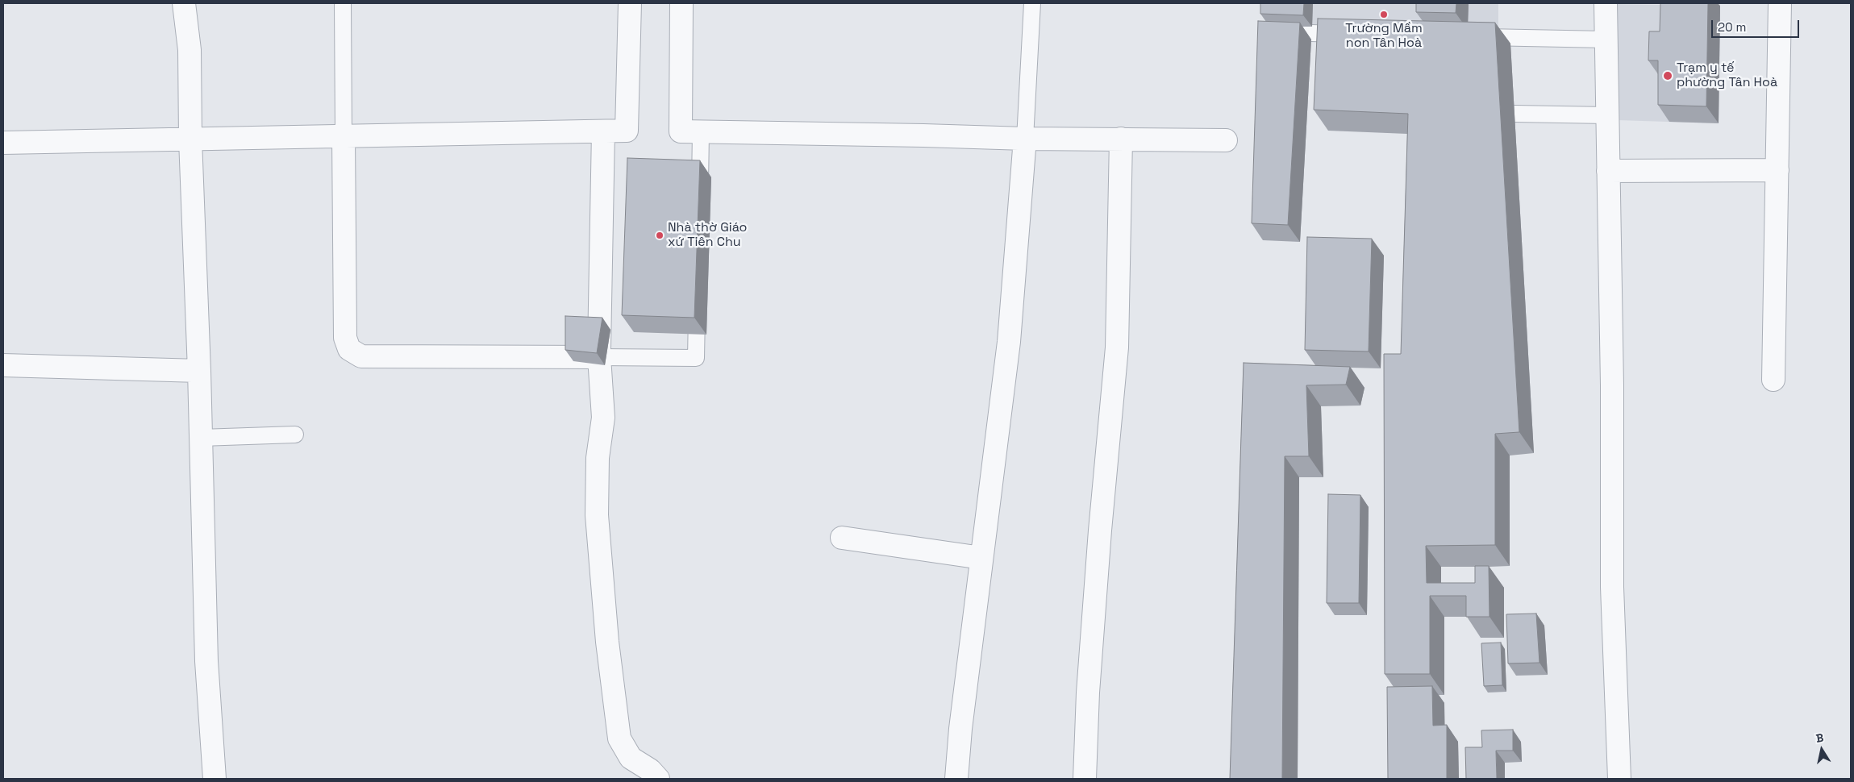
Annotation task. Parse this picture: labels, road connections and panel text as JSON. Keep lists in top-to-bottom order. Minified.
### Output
{"places":["Trường Mầm non Tân Hoà","Trạm y tế phường Tân Hoà","Nhà thờ Giáo xứ Tiên Chu"],"scale_bar":"20 m","north":"top"}
